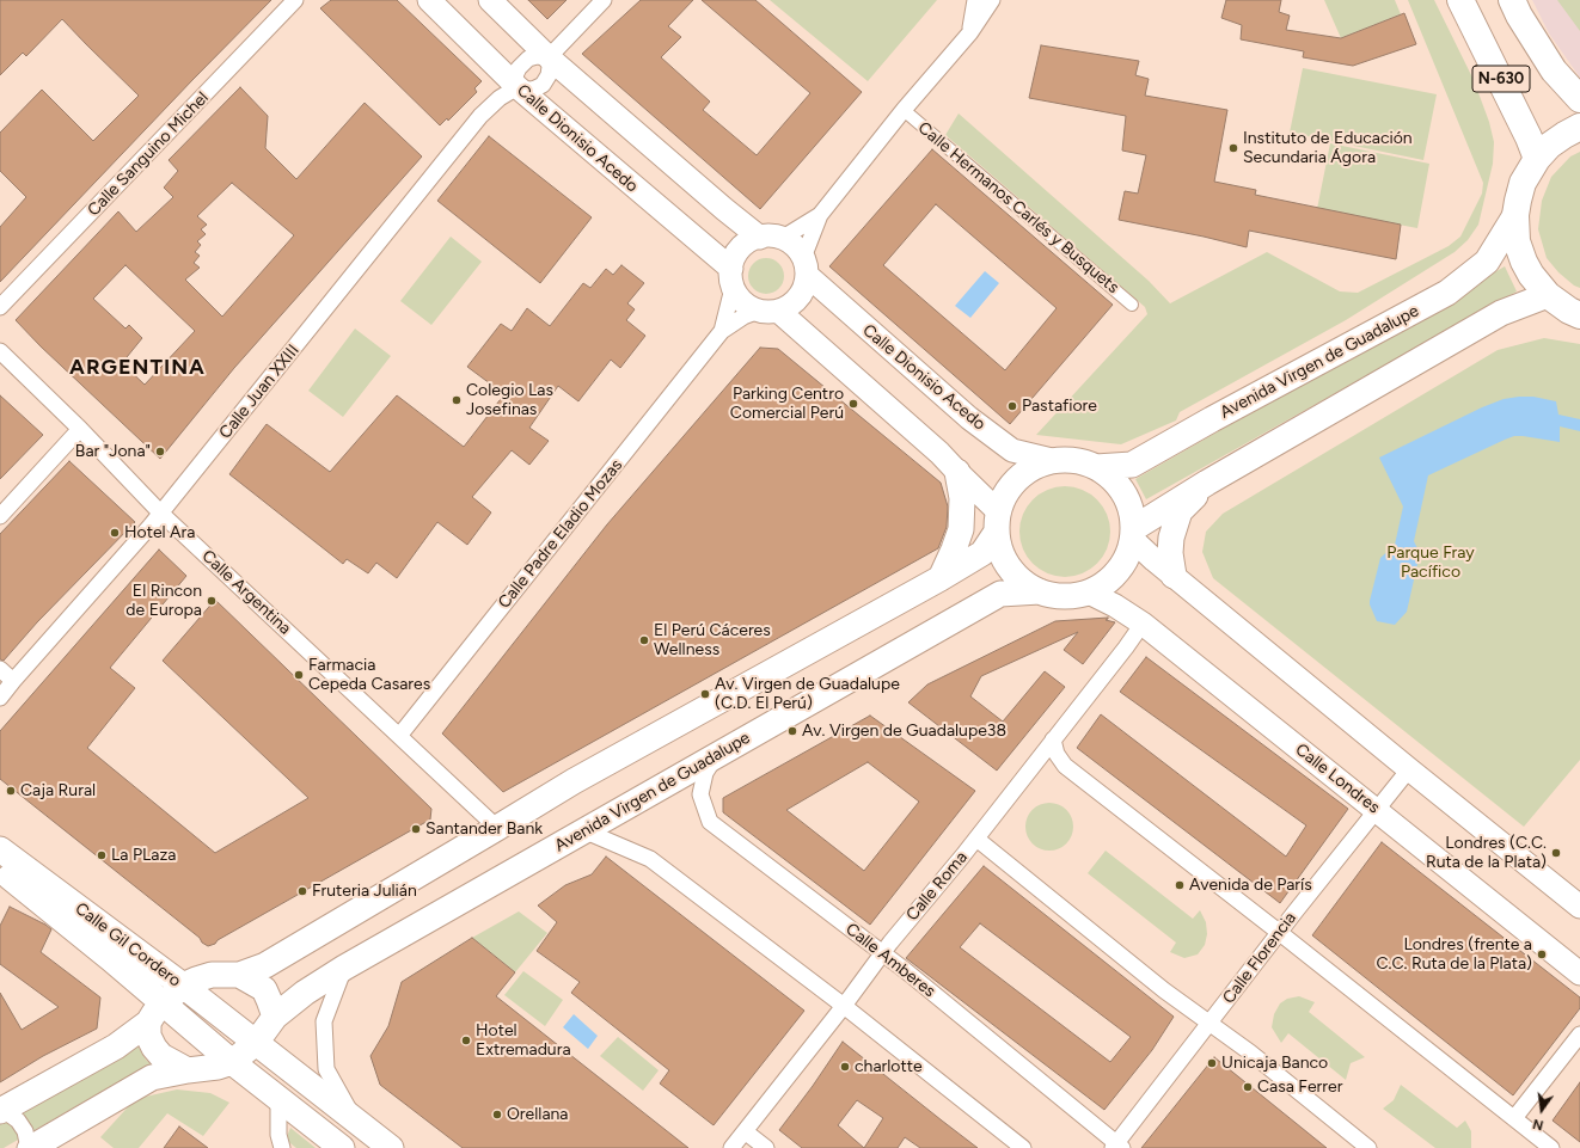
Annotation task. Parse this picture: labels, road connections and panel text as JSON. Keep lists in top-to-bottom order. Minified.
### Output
{"streets":{"highway":["N-630"],"main road":["Calle Dionisio Acedo","Avenida Virgen de Guadalupe","Calle Londres","Calle Gil Cordero"],"street":["Calle Sanguino Michel","Calle Hermanos Carlés y Busquets","Calle Juan XXIII","Calle Padre Eladio Mozas","Calle Argentina","Calle Roma","Calle Florencia","Calle Amberes"]},"crossings":[["Calle Dionisio Acedo","Avenida Virgen de Guadalupe"],["Calle Dionisio Acedo","Calle Juan XXIII"],["Calle Dionisio Acedo","Calle Padre Eladio Mozas"],["Calle Dionisio Acedo","Calle Londres"],["Avenida Virgen de Guadalupe","Calle Londres"],["Avenida Virgen de Guadalupe","Calle Gil Cordero"],["Avenida Virgen de Guadalupe","Calle Amberes"],["Calle Juan XXIII","Calle Argentina"],["Calle Padre Eladio Mozas","Calle Argentina"],["Calle Londres","Calle Roma"],["Calle Londres","Calle Florencia"],["Calle Roma","Calle Amberes"],["Calle Florencia","Calle Amberes"]],"districts":["ARGENTINA"],"parks":["Parque Fray Pacífico"],"places":["Instituto de Educación Secundaria Ágora","Colegio Las Josefinas","Parking Centro Comercial Perú","Pastafiore","Bar \"Jona\"","Hotel Ara","El Rincon de Europa","El Perú Cáceres Wellness","Farmacia Cepeda Casares","Av. Virgen de Guadalupe (C.D. El Perú)","Av. Virgen de Guadalupe38","Caja Rural","Santander Bank","Londres (C.C. Ruta de la Plata)","La PLaza","Avenida de París","Fruteria Julián","Londres (frente a C.C. Ruta de la Plata)","Hotel Extremadura","Unicaja Banco","charlotte","Casa Ferrer","Orellana"],"north":"bottom"}
